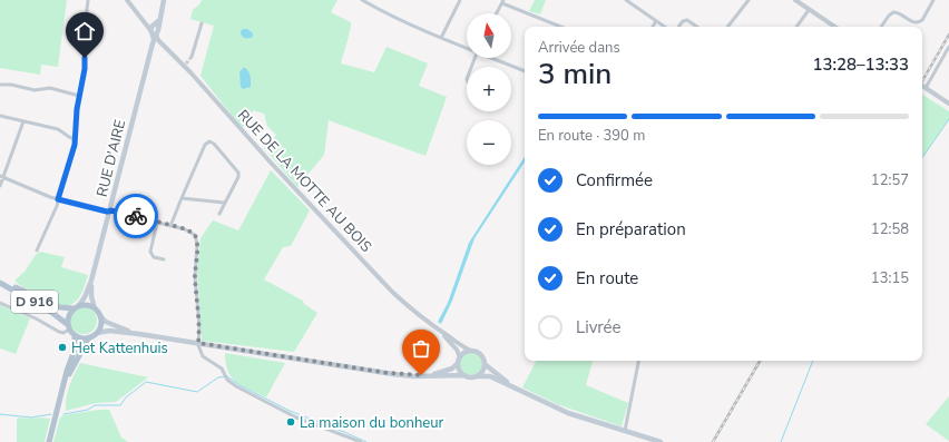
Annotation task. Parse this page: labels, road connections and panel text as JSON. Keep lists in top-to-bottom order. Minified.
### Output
{"streets":{"main road":["RUE D'AIRE","D 916"],"street":["RUE DE LA MOTTE AU BOIS"]},"crossings":[["RUE D'AIRE","RUE DE LA MOTTE AU BOIS"],["RUE D'AIRE","D 916"]],"places":["Het Kattenhuis","La maison du bonheur"],"north":"top","page":{"map_buttons":["+","−"],"heading":["3 min","Arrivée dans","13:28–13:33"],"bar":"En route · 390 m","list":[["Confirmée","12:57"],["En préparation","12:58"],["En route","13:15"],"Livrée"]}}
